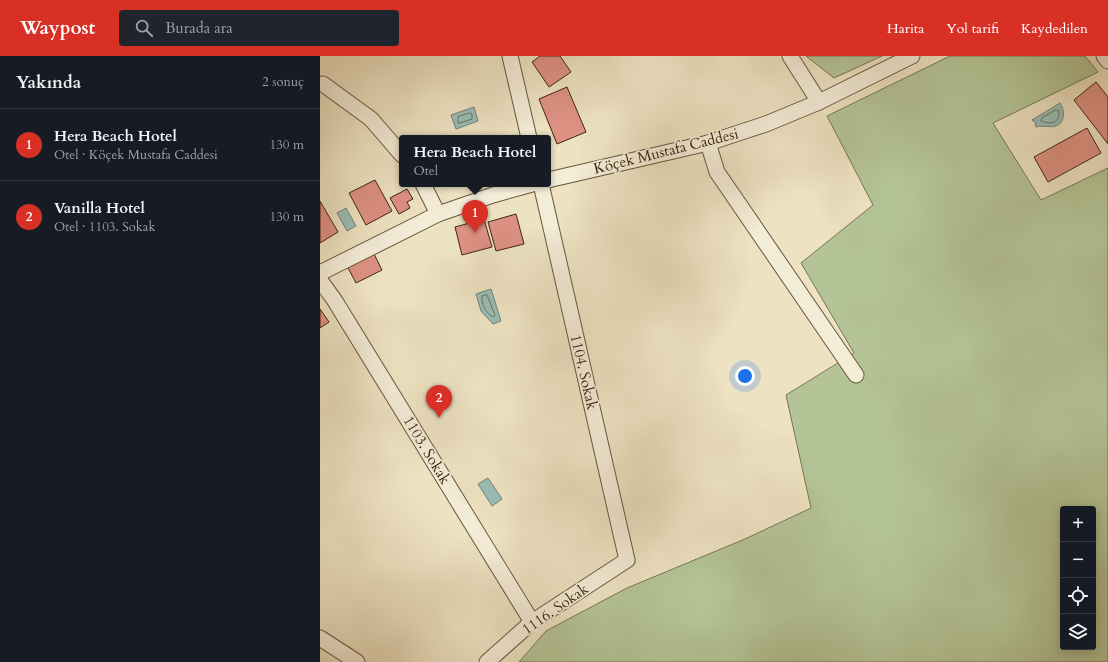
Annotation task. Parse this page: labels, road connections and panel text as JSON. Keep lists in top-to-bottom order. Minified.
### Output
{"streets":{"street":["Köçek Mustafa Caddesi","1104. Sokak","1103. Sokak","1116. Sokak"]},"crossings":[["1104. Sokak","1116. Sokak"],["1103. Sokak","1116. Sokak"]],"page":{"header":"Waypost","search":"Burada ara","nav":["Harita","Yol tarifi","Kaydedilen"],"heading":["Yakında","2 sonuç"],"list":[{"mark":"1","name":"Hera Beach Hotel","note":"Otel · Köçek Mustafa Caddesi","value":"130 m"},{"mark":"2","name":"Vanilla Hotel","note":"Otel · 1103. Sokak","value":"130 m"}],"popup":["Hera Beach Hotel","Otel"],"pins":["1","2"],"map_buttons":["+","−"]}}
